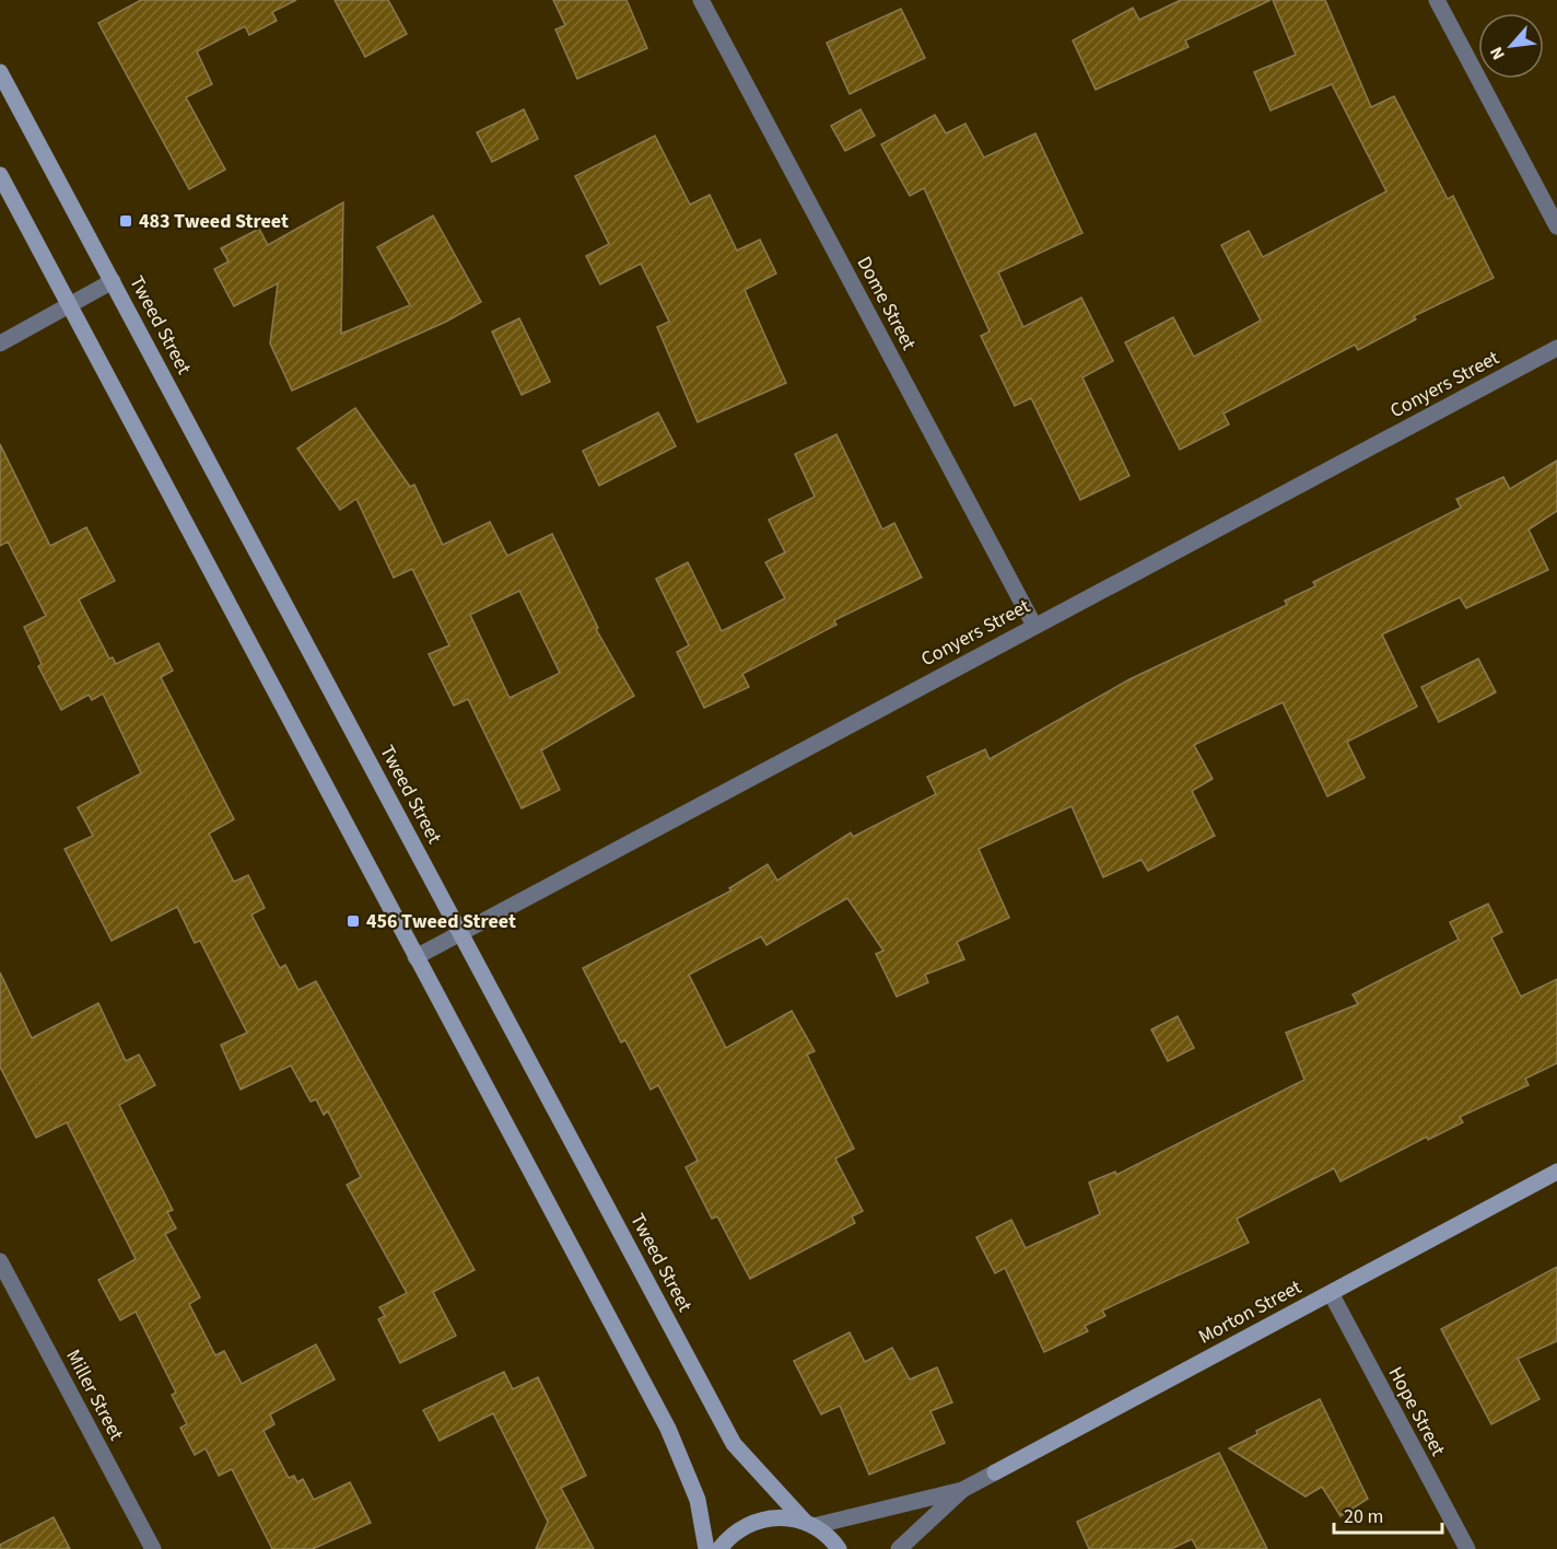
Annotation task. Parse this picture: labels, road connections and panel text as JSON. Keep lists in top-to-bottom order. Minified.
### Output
{"streets":{"main road":["Tweed Street","Morton Street"],"street":["Dome Street","Conyers Street","Miller Street","Hope Street"]},"crossings":[["Dome Street","Conyers Street"],["Tweed Street","Conyers Street"],["Tweed Street","Morton Street"],["Morton Street","Hope Street"]],"places":{"transit":["483 Tweed Street","456 Tweed Street"]},"scale_bar":"20 m","north":"bottom left"}
